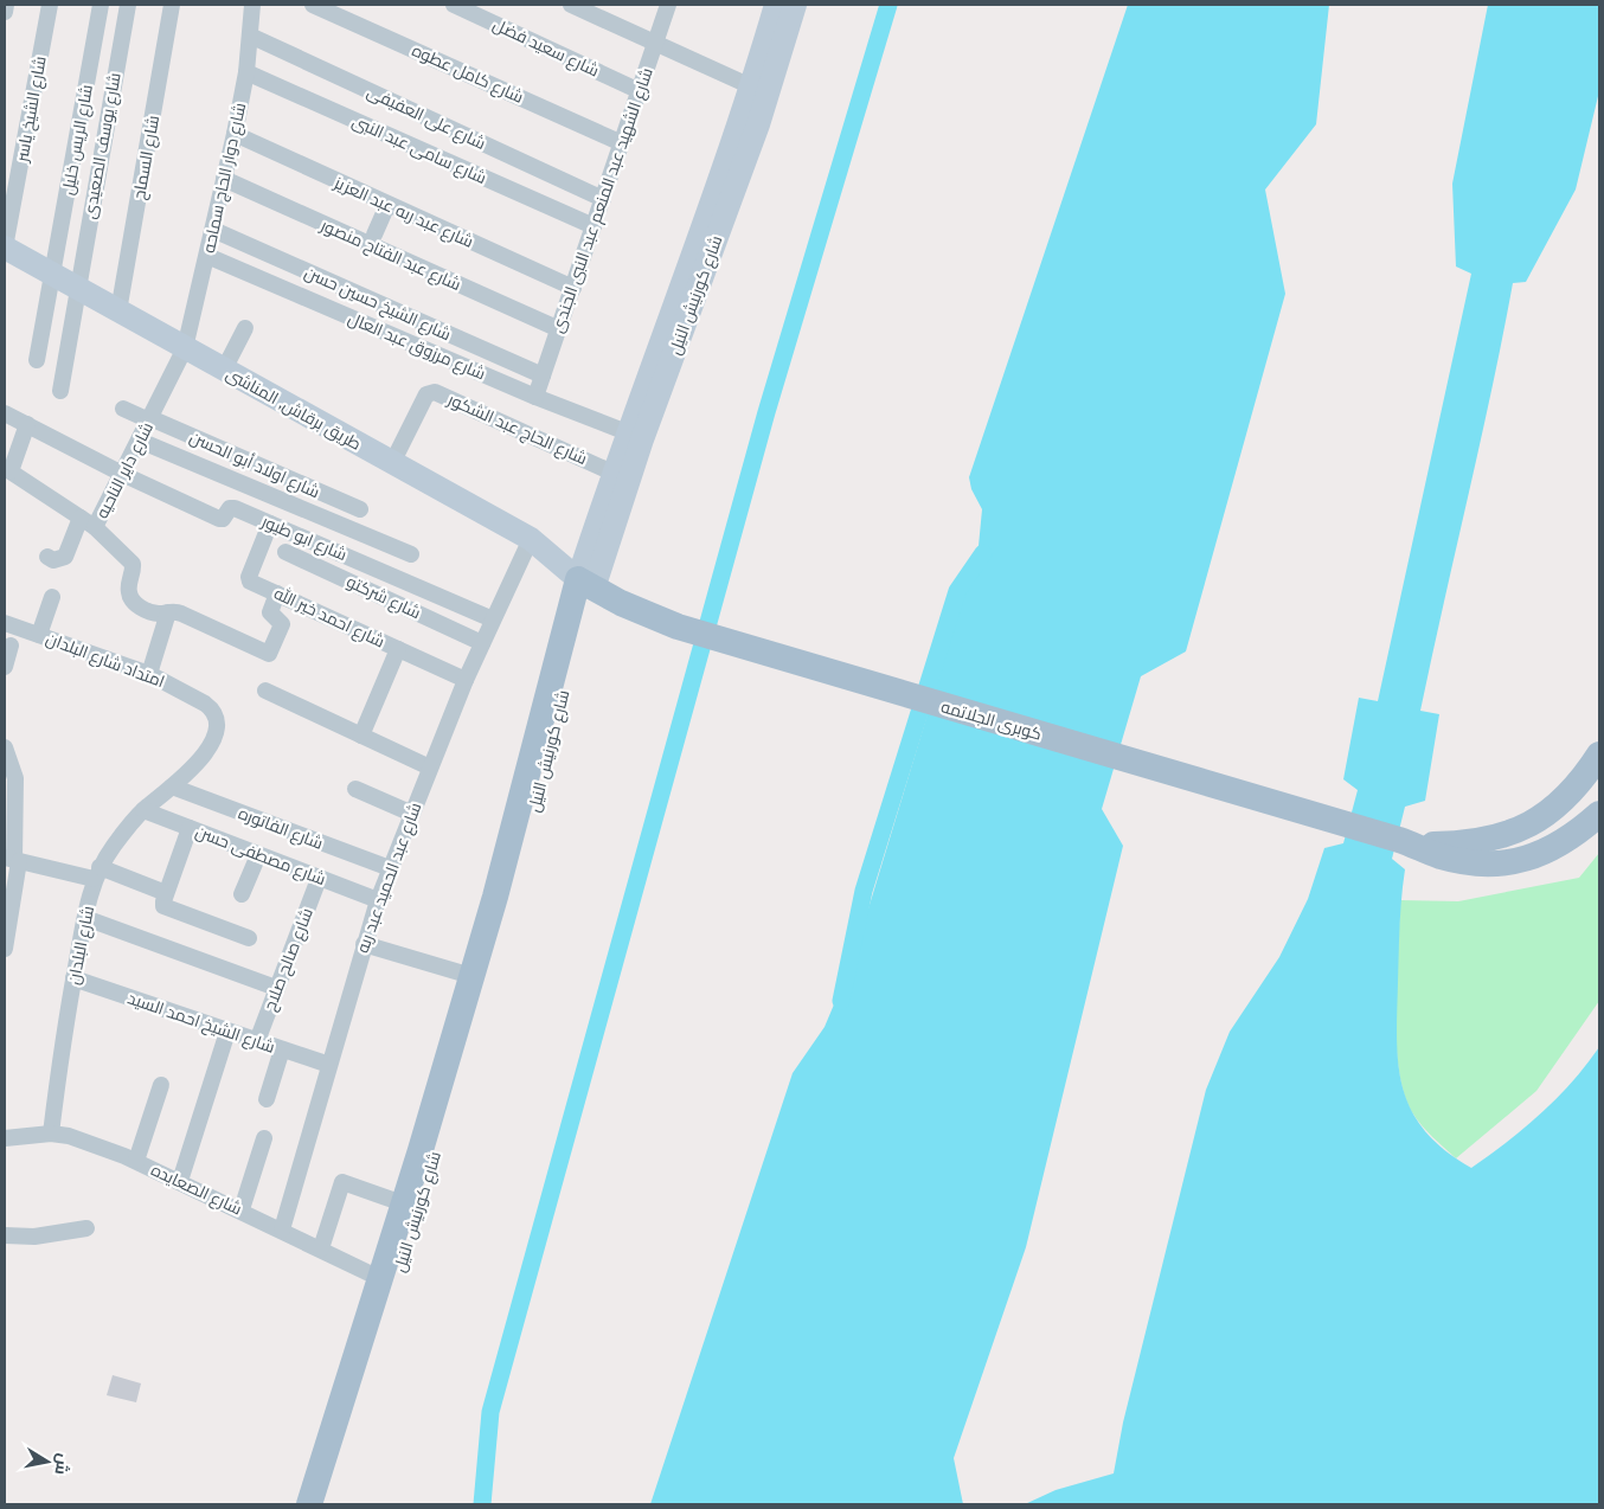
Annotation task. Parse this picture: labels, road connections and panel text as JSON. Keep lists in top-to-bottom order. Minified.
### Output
{"streets":{"main road":["شارع كورنيش النيل","طريق برقاش, المناشى","كوبرى الجلاتمه"],"street":["شارع سعيد فضل","شارع كامل عطوه","شارع الشيخ ياسر","شارع على العفيفى","شارع الريس خليل","شارع يوسف الصعيدى","شارع سامى عبد النبى","شارع السماح","شارع دوار الحاج سماحه","شارع الشهيد عبد المنعم عبد النبى الجندى","شارع عبد ربه عبد العزيز","شارع عبد الفتاح منصور","شارع الشيخ حسين حسن","شارع مرزوق عبد العال","شارع الحاج عبد الشكور","شارع اولاد أبو الحسن","شارع داير الناحيه","شارع ابو طيور","شارع شركتو","شارع احمد خير الله","امتداد شارع البلدان","شارع الفاتوره","شارع مصطفى حسن","شارع عبد الحميد عبد ربه","شارع البلدان","شارع صالح صلاح","شارع الشيخ احمد السيد","شارع الصعايده"]},"crossings":[["شارع سعيد فضل","شارع الشهيد عبد المنعم عبد النبى الجندى"],["شارع كامل عطوه","شارع الشهيد عبد المنعم عبد النبى الجندى"],["شارع الشيخ ياسر","طريق برقاش, المناشى"],["شارع على العفيفى","شارع دوار الحاج سماحه"],["شارع على العفيفى","شارع الشهيد عبد المنعم عبد النبى الجندى"],["شارع الريس خليل","طريق برقاش, المناشى"],["شارع يوسف الصعيدى","طريق برقاش, المناشى"],["شارع سامى عبد النبى","شارع دوار الحاج سماحه"],["شارع سامى عبد النبى","شارع الشهيد عبد المنعم عبد النبى الجندى"],["شارع السماح","طريق برقاش, المناشى"],["شارع دوار الحاج سماحه","شارع عبد ربه عبد العزيز"],["شارع دوار الحاج سماحه","شارع عبد الفتاح منصور"],["شارع دوار الحاج سماحه","شارع الشيخ حسين حسن"],["شارع دوار الحاج سماحه","شارع مرزوق عبد العال"],["شارع دوار الحاج سماحه","طريق برقاش, المناشى"],["شارع دوار الحاج سماحه","شارع داير الناحيه"],["شارع الشهيد عبد المنعم عبد النبى الجندى","شارع عبد ربه عبد العزيز"],["شارع الشهيد عبد المنعم عبد النبى الجندى","شارع عبد الفتاح منصور"],["شارع الشهيد عبد المنعم عبد النبى الجندى","شارع الشيخ حسين حسن"],["شارع الشهيد عبد المنعم عبد النبى الجندى","شارع مرزوق عبد العال"],["شارع كورنيش النيل","شارع مرزوق عبد العال"],["شارع كورنيش النيل","طريق برقاش, المناشى"],["شارع كورنيش النيل","شارع الحاج عبد الشكور"],["شارع كورنيش النيل","كوبرى الجلاتمه"],["شارع كورنيش النيل","شارع الصعايده"],["طريق برقاش, المناشى","شارع الحاج عبد الشكور"],["طريق برقاش, المناشى","شارع داير الناحيه"],["طريق برقاش, المناشى","كوبرى الجلاتمه"],["طريق برقاش, المناشى","شارع عبد الحميد عبد ربه"],["شارع اولاد أبو الحسن","شارع داير الناحيه"],["شارع داير الناحيه","شارع ابو طيور"],["شارع ابو طيور","شارع احمد خير الله"],["شارع ابو طيور","شارع عبد الحميد عبد ربه"],["شارع شركتو","شارع عبد الحميد عبد ربه"],["شارع احمد خير الله","شارع عبد الحميد عبد ربه"],["امتداد شارع البلدان","شارع الفاتوره"],["امتداد شارع البلدان","شارع البلدان"],["شارع الفاتوره","شارع عبد الحميد عبد ربه"],["شارع الفاتوره","شارع البلدان"],["شارع مصطفى حسن","شارع عبد الحميد عبد ربه"],["شارع مصطفى حسن","شارع البلدان"],["شارع مصطفى حسن","شارع صالح صلاح"],["شارع عبد الحميد عبد ربه","شارع الشيخ احمد السيد"],["شارع عبد الحميد عبد ربه","شارع الصعايده"],["شارع البلدان","شارع الشيخ احمد السيد"],["شارع البلدان","شارع الصعايده"],["شارع صالح صلاح","شارع الشيخ احمد السيد"]],"north":"right"}
